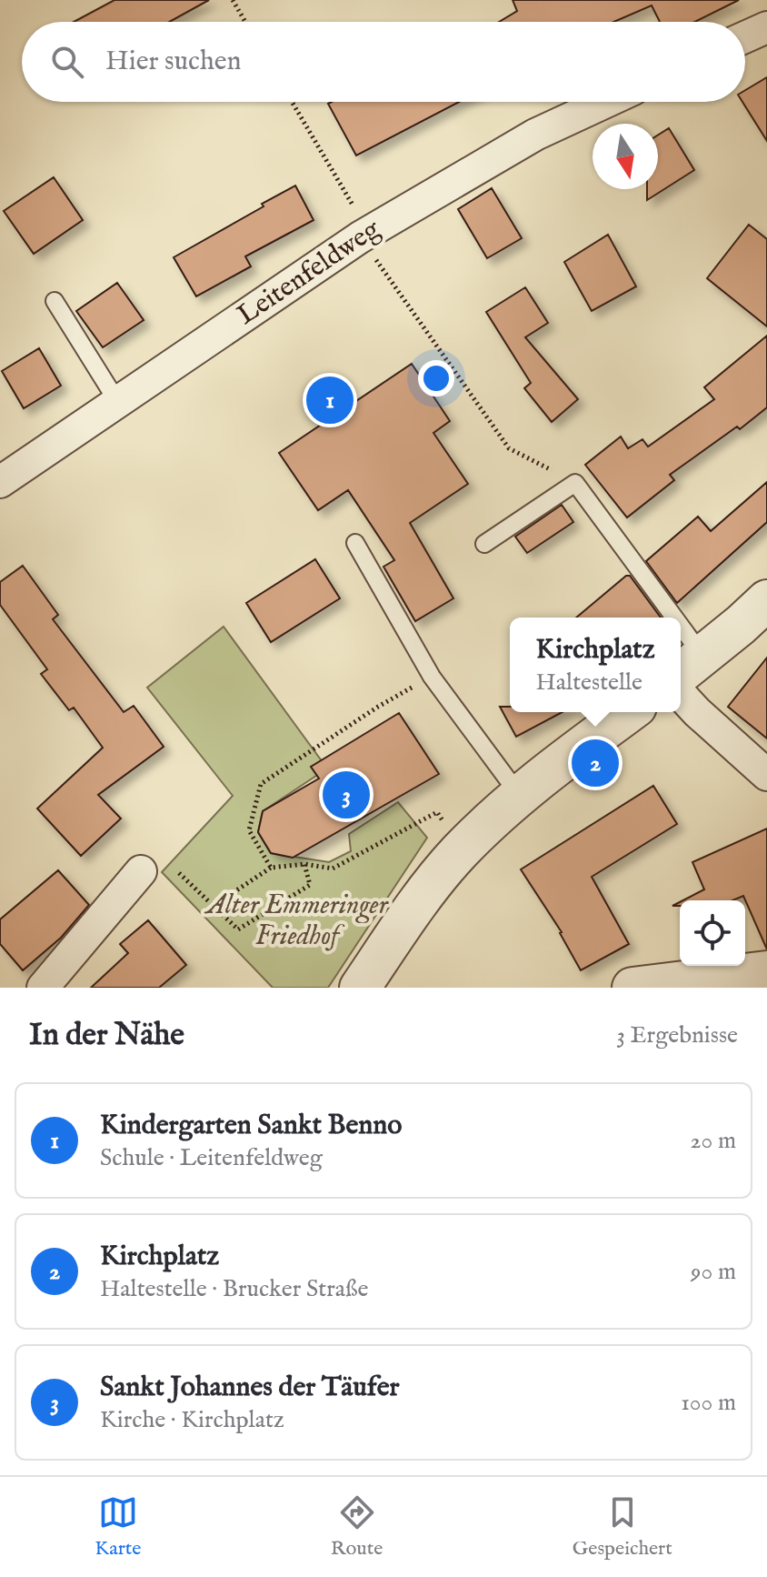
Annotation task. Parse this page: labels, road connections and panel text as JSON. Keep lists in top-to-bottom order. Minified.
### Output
{"streets":{"street":["Leitenfeldweg"]},"parks":["Alter Emmeringer Friedhof"],"north":"bottom","page":{"search":"Hier suchen","pins":["1","2","3"],"popup":["Kirchplatz","Haltestelle"],"heading":["In der Nähe","3 Ergebnisse"],"list":[{"mark":"1","name":"Kindergarten Sankt Benno","note":"Schule · Leitenfeldweg","value":"20 m"},{"mark":"2","name":"Kirchplatz","note":"Haltestelle · Brucker Straße","value":"90 m"},{"mark":"3","name":"Sankt Johannes der Täufer","note":"Kirche · Kirchplatz","value":"100 m"}],"nav":["Karte","Route","Gespeichert"]}}
